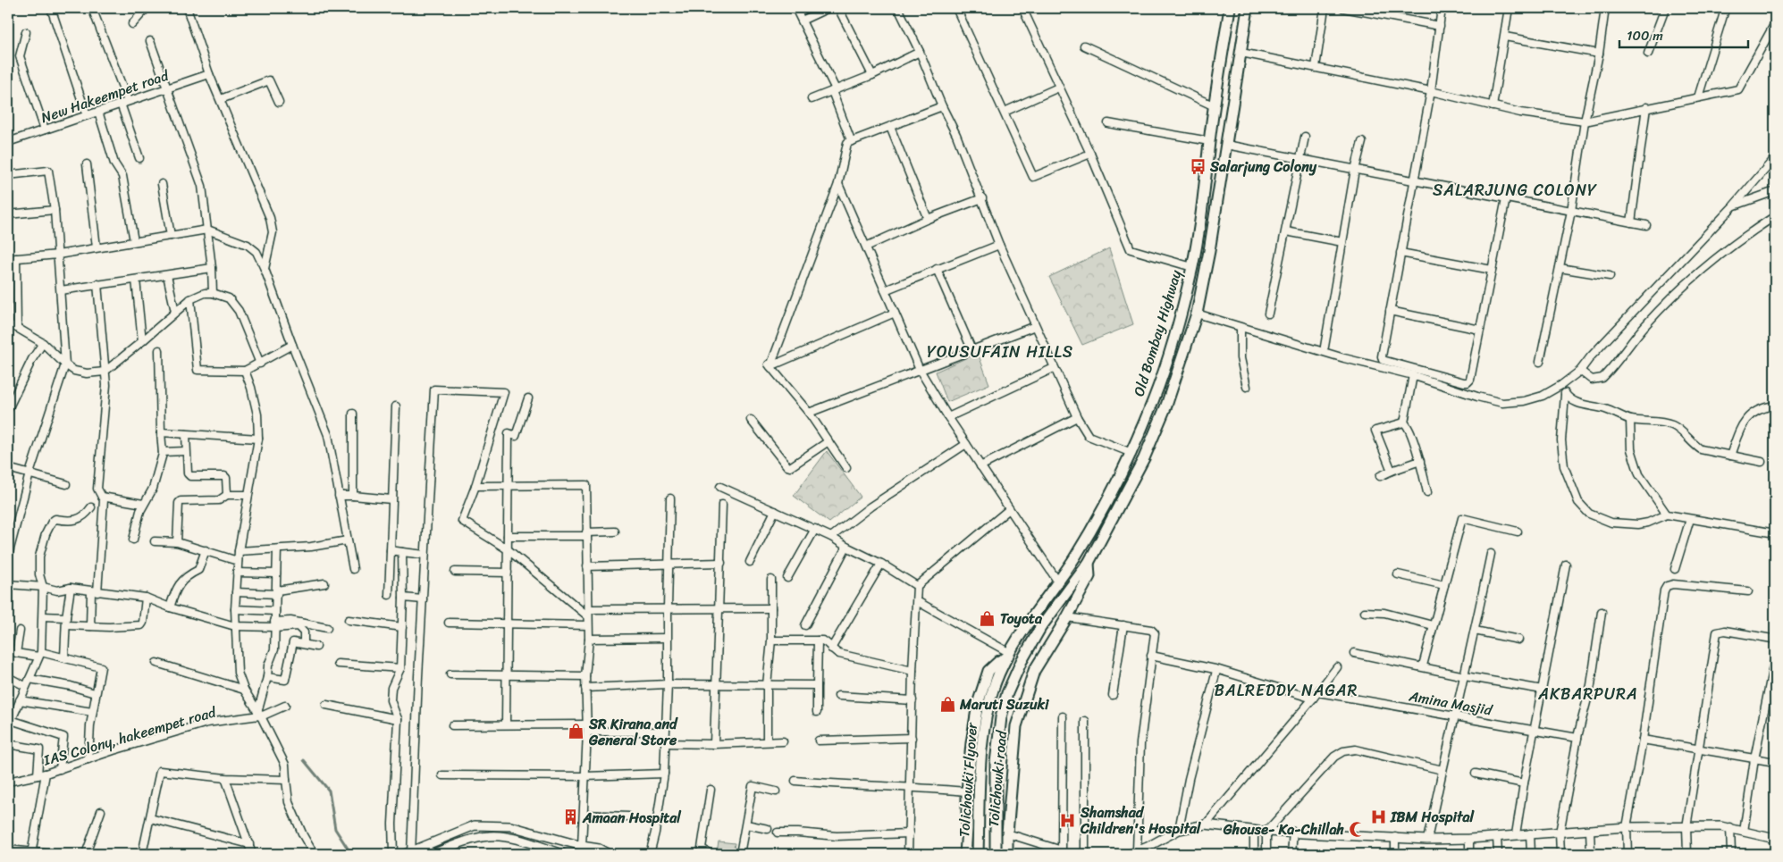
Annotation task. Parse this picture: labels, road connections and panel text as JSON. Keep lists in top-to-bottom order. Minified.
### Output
{"streets":{"main road":["Old Bombay Highway","Tolichowki road","Tolichowki Flyover"],"street":["New Hakeempet road","Amina Masjid","IAS Colony, hakeempet road"]},"crossings":[["Old Bombay Highway","Tolichowki road"],["Old Bombay Highway","Tolichowki Flyover"],["Tolichowki road","Tolichowki Flyover"]],"districts":["SALARJUNG COLONY","YOUSUFAIN HILLS","BALREDDY NAGAR","AKBARPURA"],"places":{"bus stop":["Salarjung Colony"],"shop":["Toyota","Maruti Suzuki","SR Kirana and General Store"],"hospital":["IBM Hospital","Shamshad Children's Hospital"],"building":["Amaan Hospital"],"mosque":["Ghouse- Ka-Chillah"]},"scale_bar":"100 m"}
